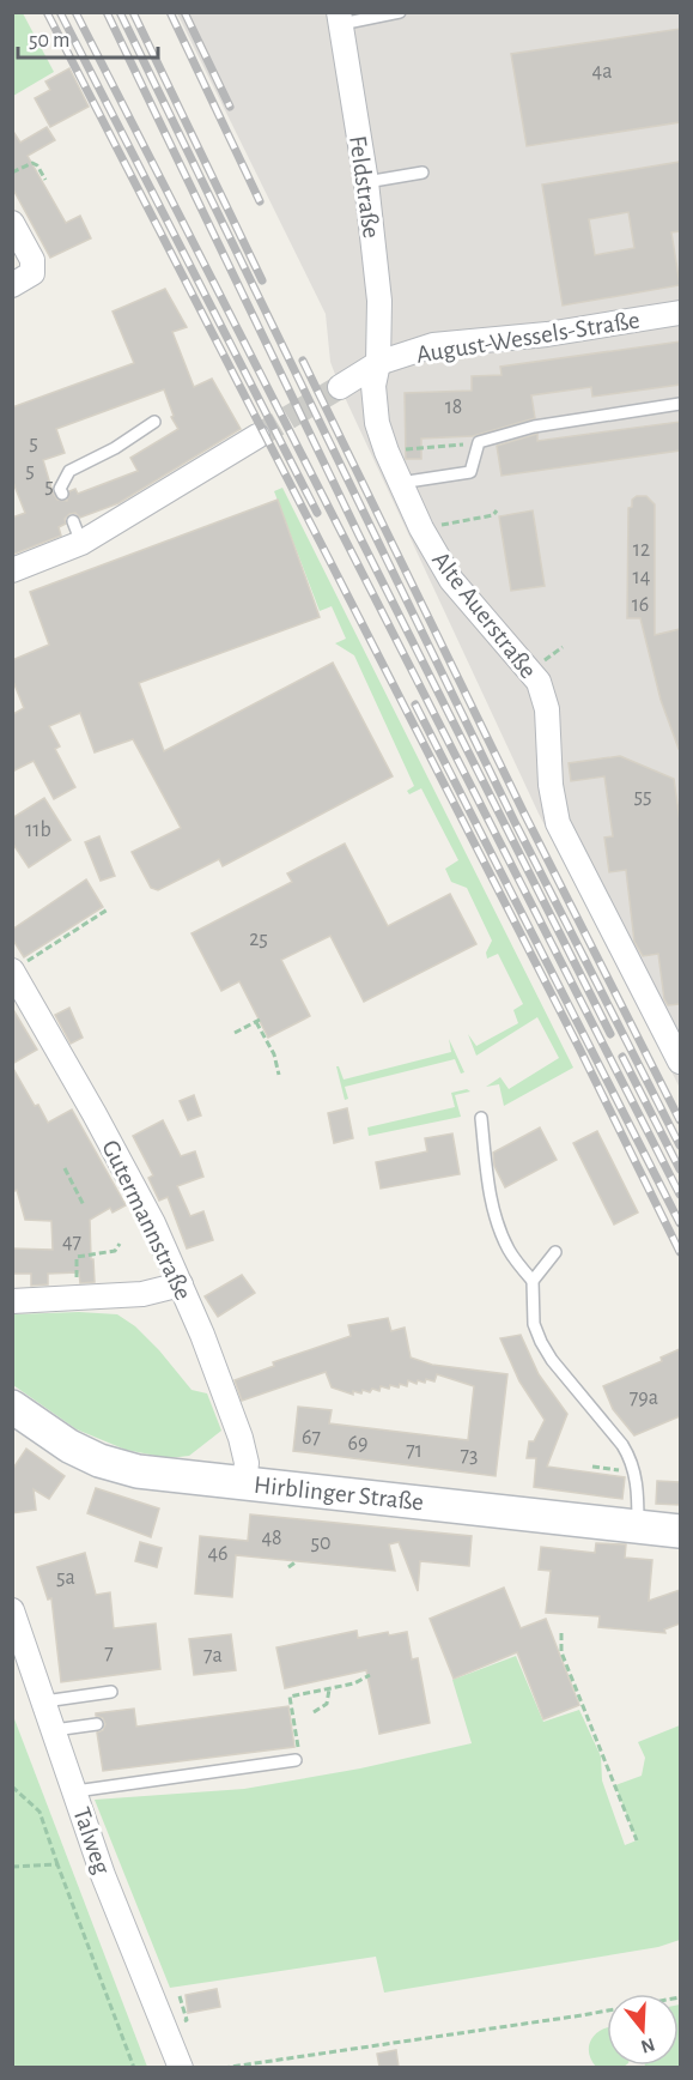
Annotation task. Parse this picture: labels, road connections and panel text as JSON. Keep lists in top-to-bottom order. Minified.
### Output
{"streets":{"main road":["Hirblinger Straße"],"street":["Feldstraße","August-Wessels-Straße","Alte Auerstraße","Gutermannstraße","Talweg"]},"crossings":[["Feldstraße","August-Wessels-Straße"],["Feldstraße","Alte Auerstraße"],["August-Wessels-Straße","Alte Auerstraße"],["Gutermannstraße","Hirblinger Straße"]],"house_numbers":["4a","18","5","5","5","12","14","16","55","11b","25","47","79a","67","69","71","73","48","50","46","5a","7","7a"],"scale_bar":"50 m","north":"bottom"}
